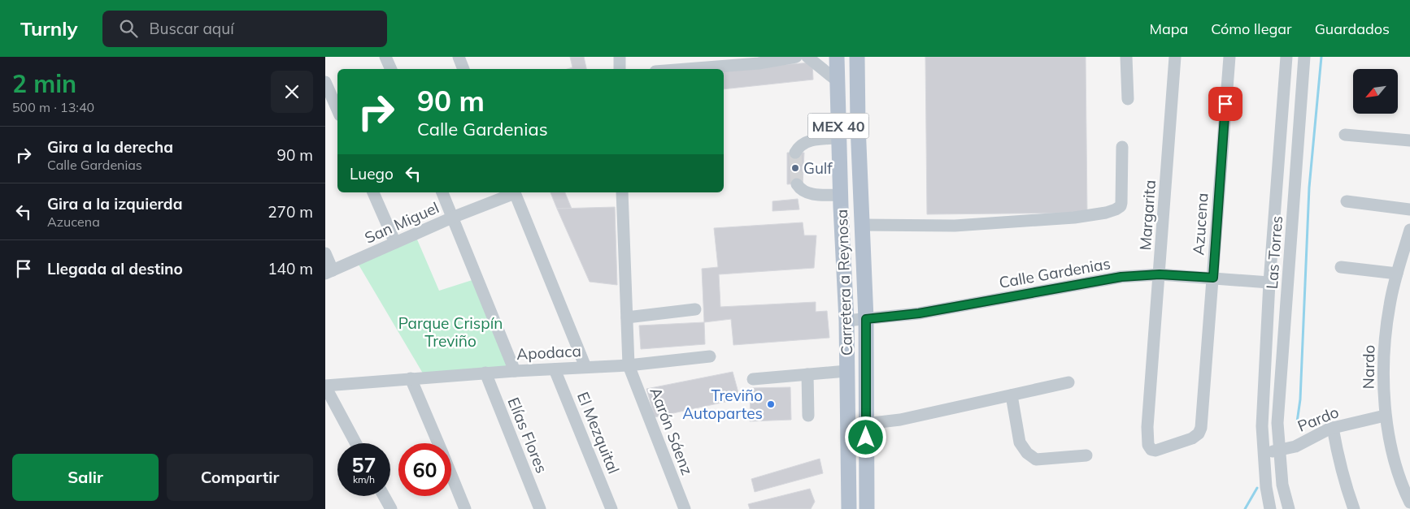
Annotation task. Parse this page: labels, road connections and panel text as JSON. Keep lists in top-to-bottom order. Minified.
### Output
{"streets":{"main road":["MEX 40","Carretera a Reynosa"],"street":["Margarita","San Miguel","Azucena","Las Torres","Calle Gardenias","Apodaca","Nardo","Pardo","Aarón Sáenz","El Mezquital","Elías Flores"]},"crossings":[["Margarita","Azucena"],["Margarita","Calle Gardenias"],["Azucena","Calle Gardenias"],["Las Torres","Pardo"],["Calle Gardenias","Carretera a Reynosa"],["Apodaca","Aarón Sáenz"],["Apodaca","El Mezquital"],["Apodaca","Elías Flores"],["Nardo","Pardo"]],"parks":["Parque Crispín Treviño"],"places":["Gulf","Treviño Autopartes"],"north":"bottom left","page":{"header":"Turnly","search":"Buscar aquí","nav":["Mapa","Cómo llegar","Guardados"],"heading":["2 min","500 m · 13:40"],"turn":["90 m","Calle Gardenias"],"list":[{"name":"Gira a la derecha","note":"Calle Gardenias","value":"90 m"},{"name":"Gira a la izquierda","note":"Azucena","value":"270 m"},{"name":"Llegada al destino","value":"140 m"}],"then":"Luego","speed":"57 km/h","limit":"60","buttons":["Salir","Compartir"]}}
